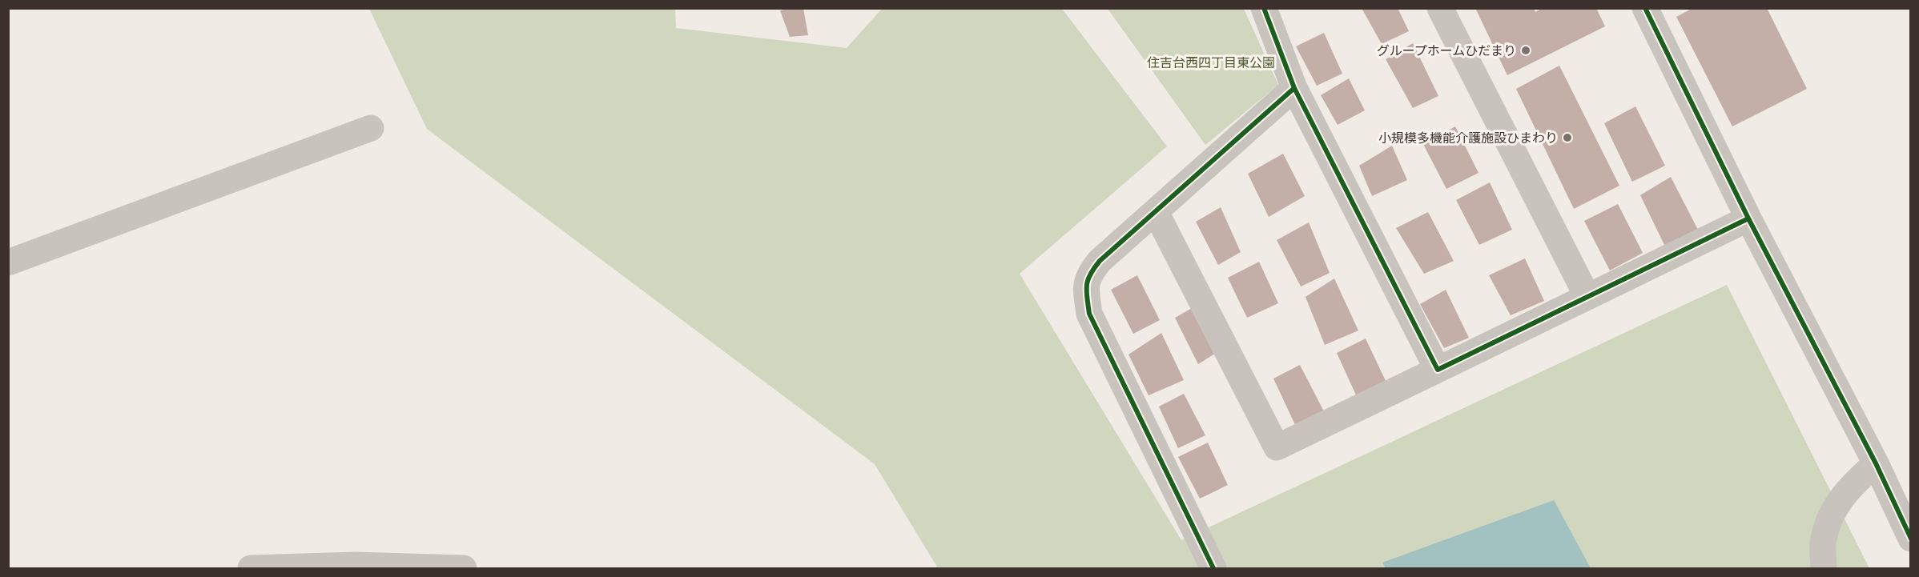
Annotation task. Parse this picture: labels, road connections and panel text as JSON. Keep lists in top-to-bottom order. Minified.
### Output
{"parks":["住吉台西四丁目東公園"],"places":["グループホームひだまり","小規模多機能介護施設ひまわり"]}
